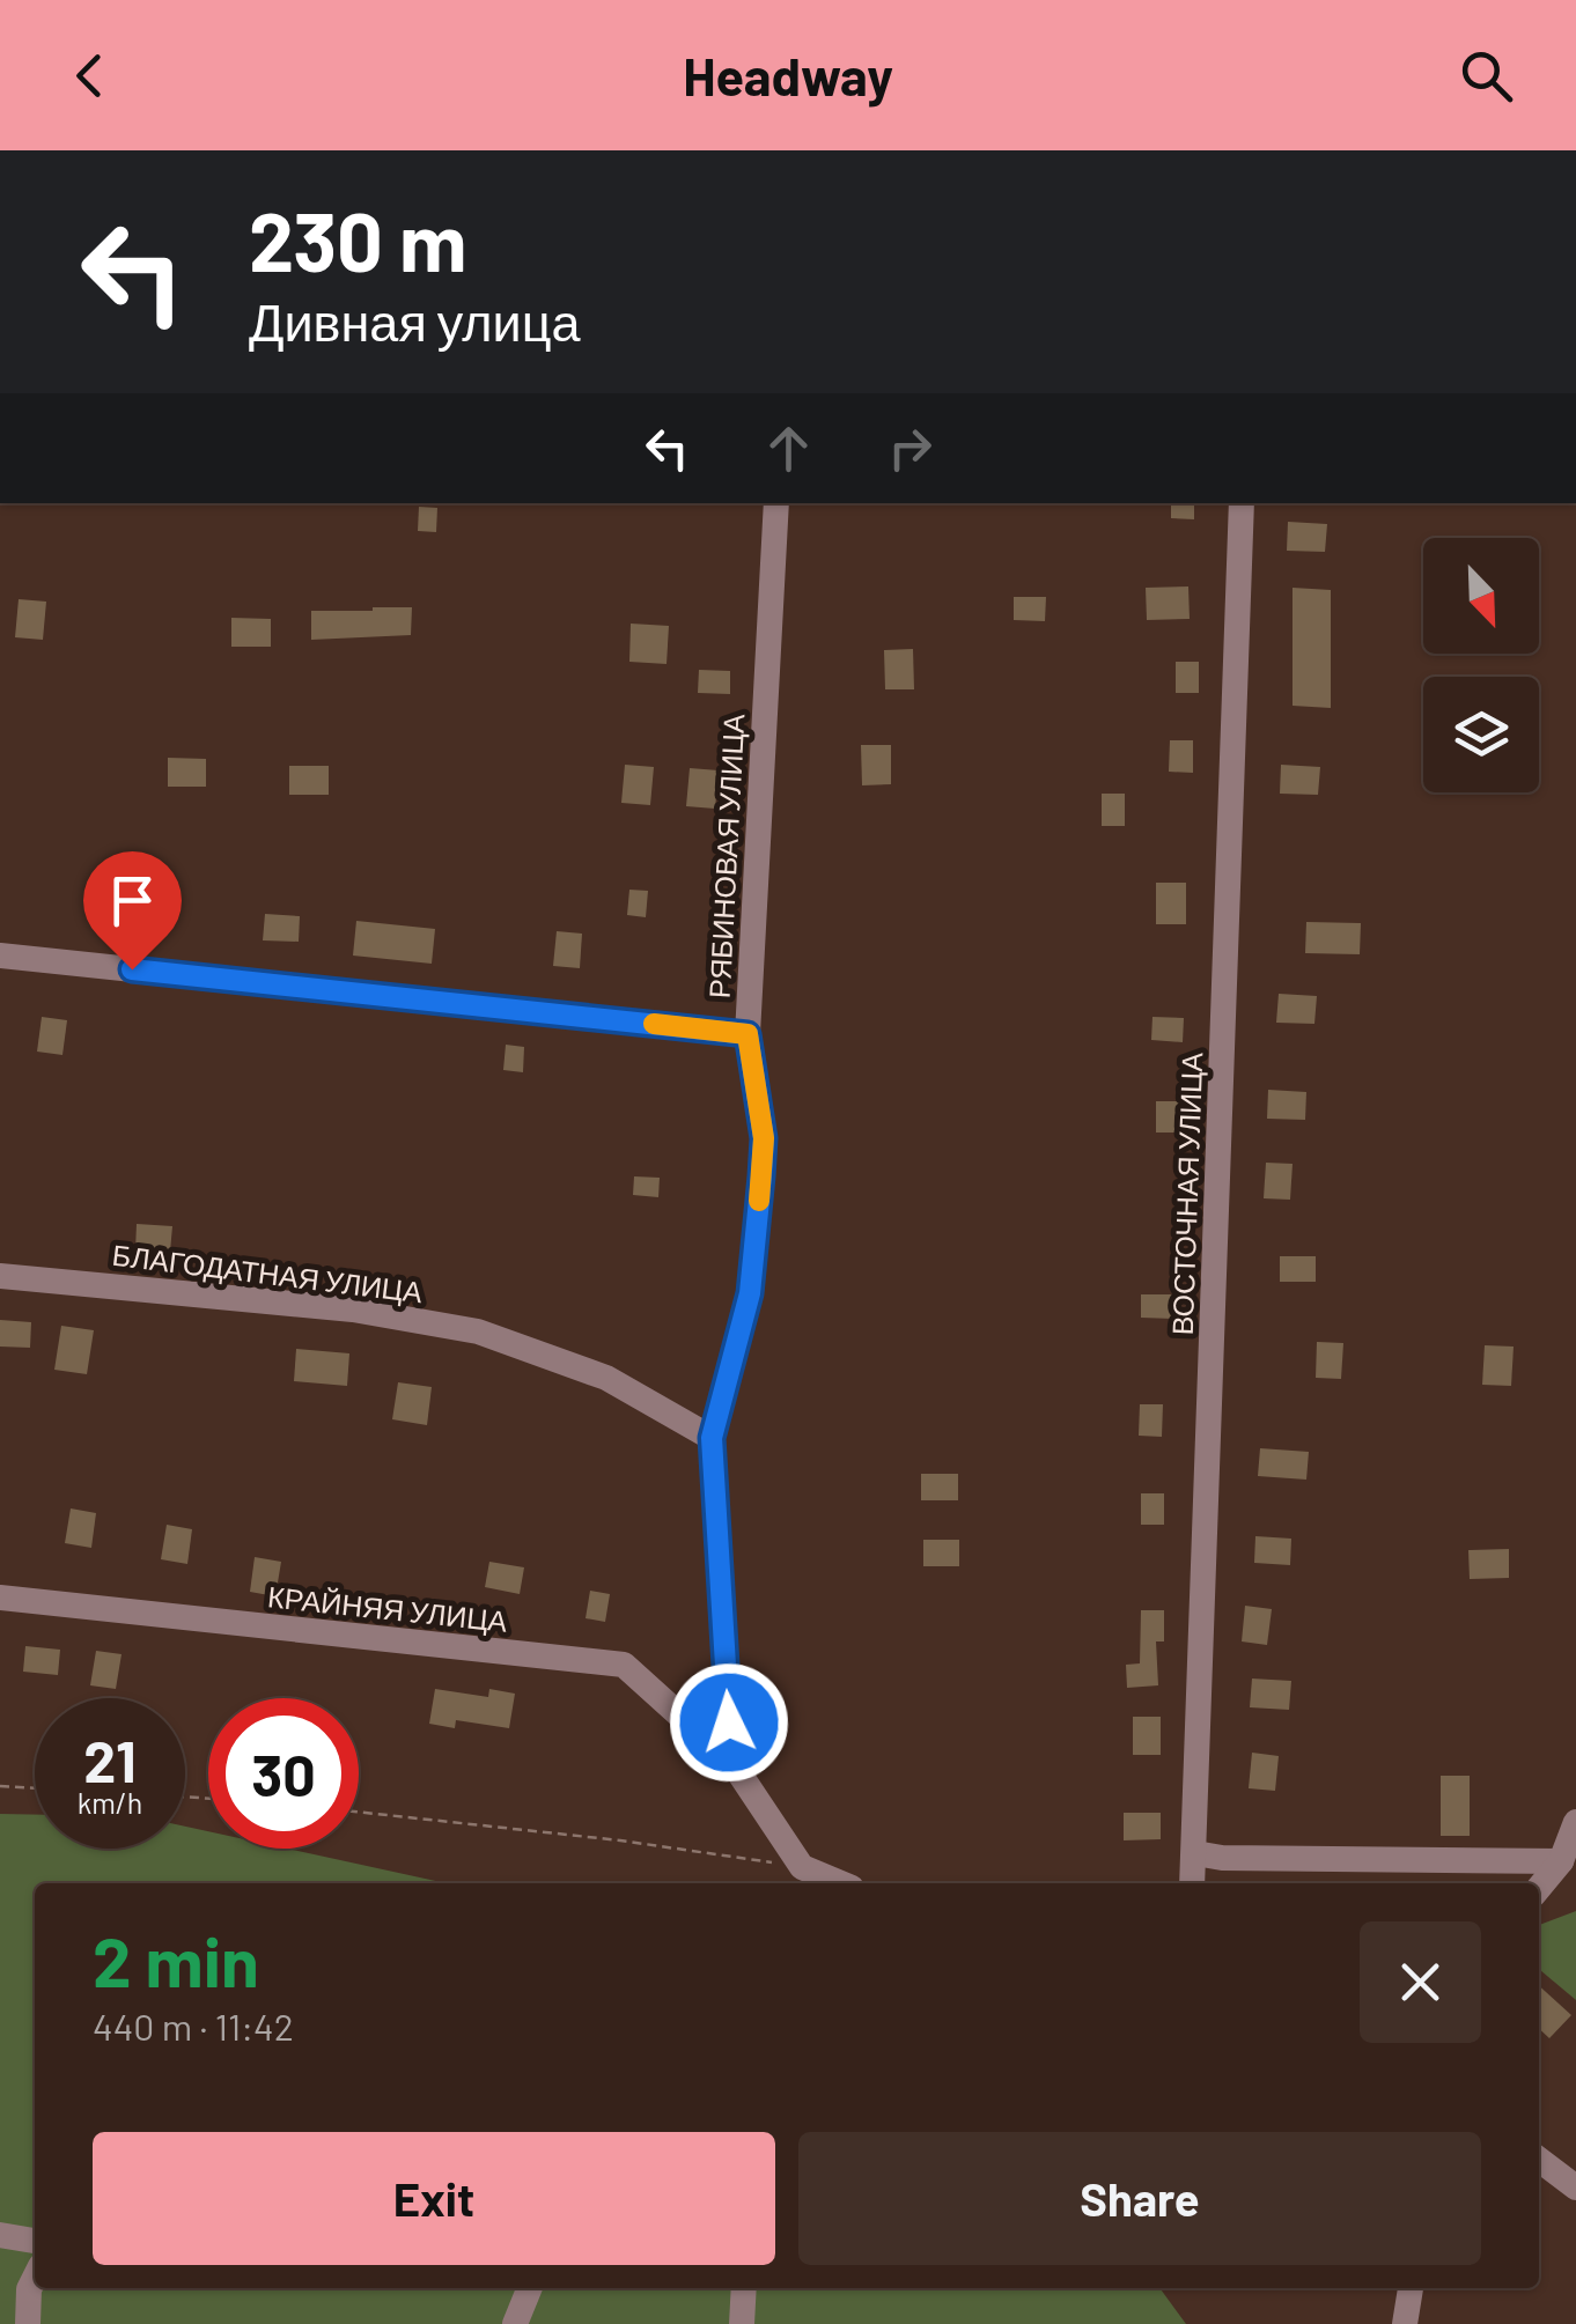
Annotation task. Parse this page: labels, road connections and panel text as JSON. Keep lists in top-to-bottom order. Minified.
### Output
{"streets":{"street":["РЯБИНОВАЯ УЛИЦА","ВОСТОЧНАЯ УЛИЦА","БЛАГОДАТНАЯ УЛИЦА","КРАЙНЯЯ УЛИЦА"]},"crossings":[["РЯБИНОВАЯ УЛИЦА","БЛАГОДАТНАЯ УЛИЦА"],["РЯБИНОВАЯ УЛИЦА","КРАЙНЯЯ УЛИЦА"]],"north":"bottom right","page":{"header":"Headway","turn":["230 m","Дивная улица"],"speed":"21 km/h","limit":"30","heading":["2 min","440 m · 11:42"],"buttons":["Exit","Share"]}}
